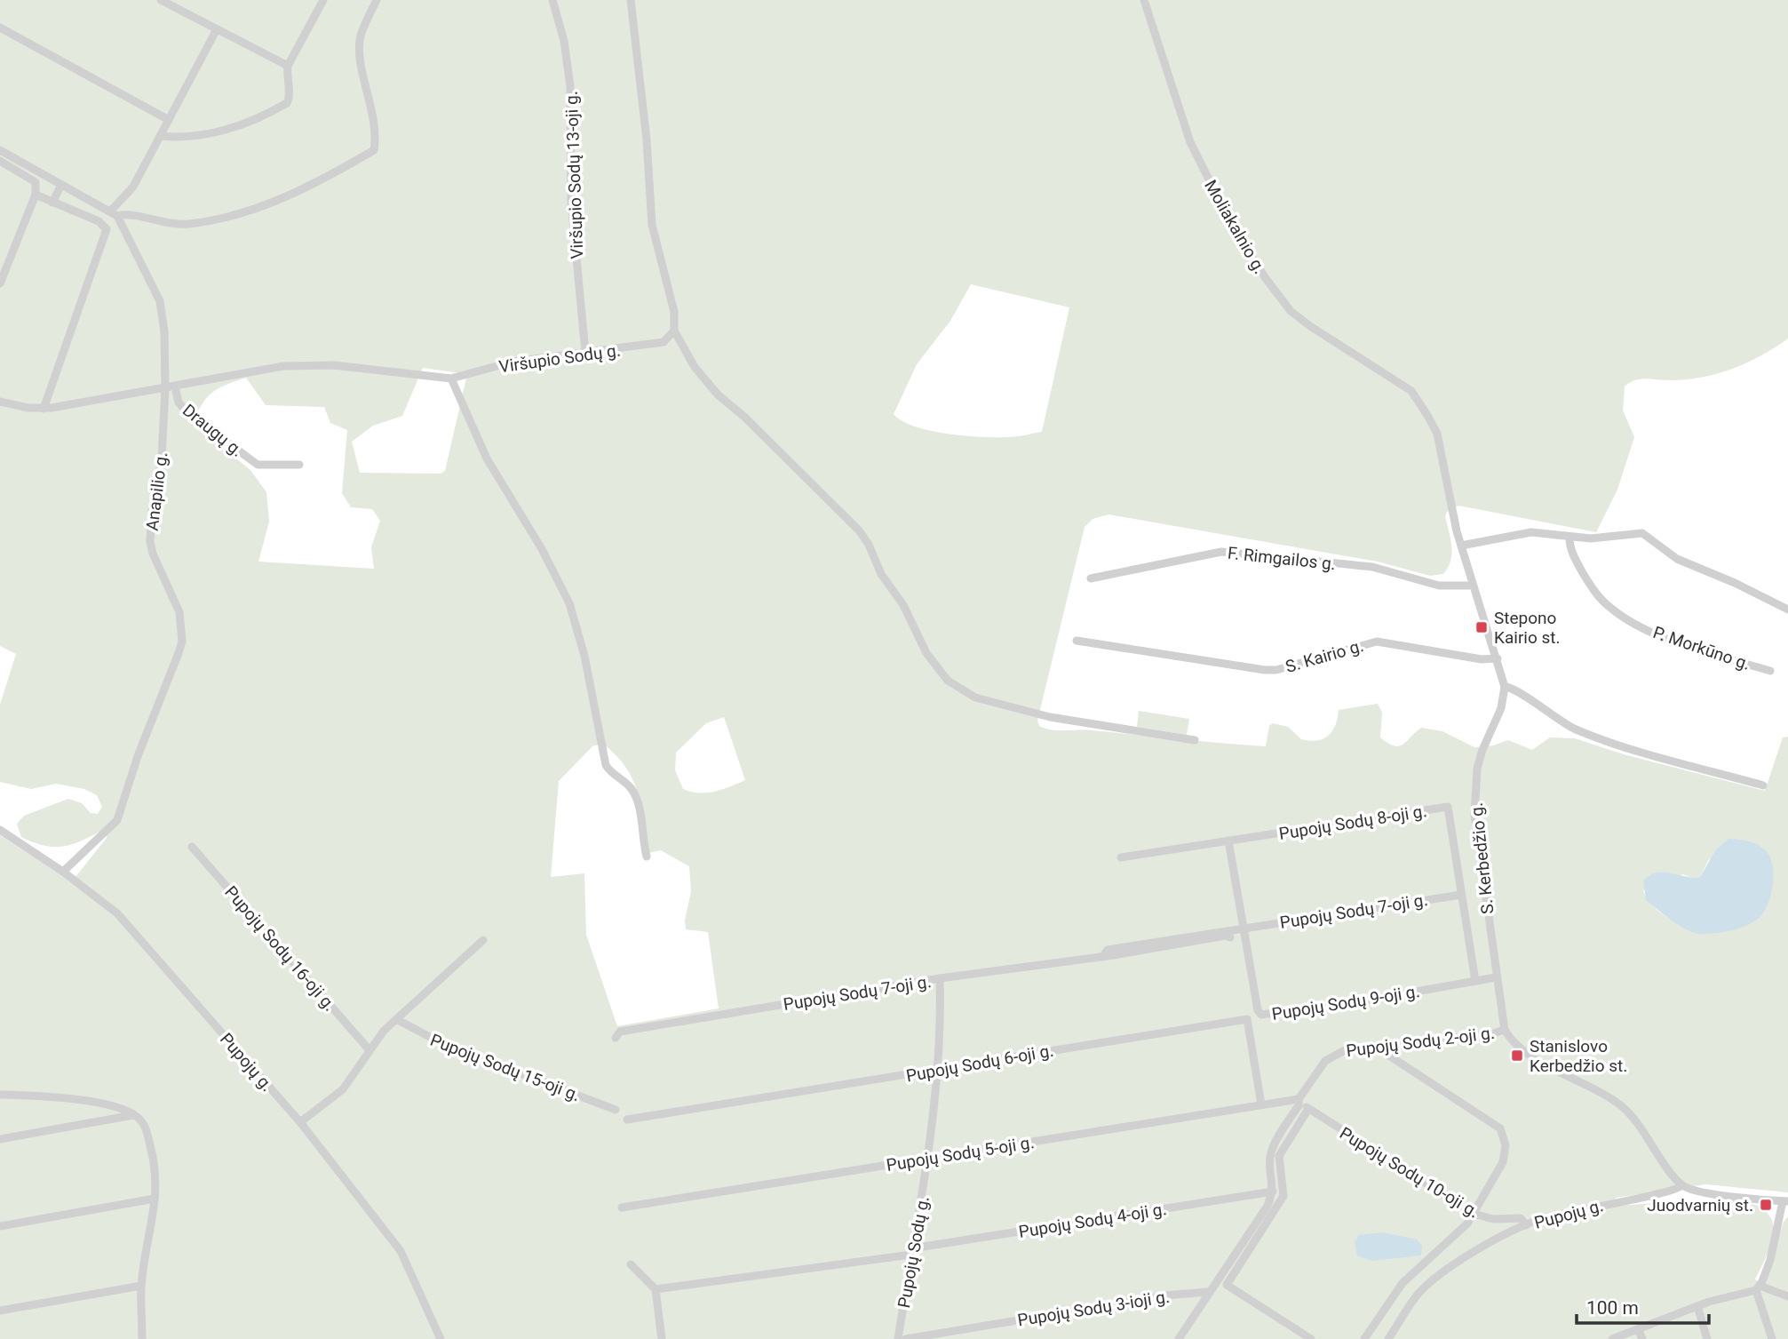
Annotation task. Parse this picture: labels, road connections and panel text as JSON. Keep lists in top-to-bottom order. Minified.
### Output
{"streets":{"street":["Viršupio Sodų 13-oji g.","Moliakalnio g.","Viršupio Sodų g.","Draugų g.","Anapilio g.","F. Rimgailos g.","P. Morkūno g.","S. Kairio g.","Pupojų Sodų 8-oji g.","S. Kerbedžio g.","Pupojų Sodų 7-oji g.","Pupojų Sodų 16-oji g.","Pupojų Sodų 9-oji g.","Pupojų Sodų 2-oji g.","Pupojų g.","Pupojų Sodų 6-oji g.","Pupojų Sodų 15-oji g.","Pupojų Sodų 5-oji g.","Pupojų Sodų 10-oji g.","Pupojų Sodų 4-oji g.","Pupojų Sodų g.","Pupojų Sodų 3-ioji g."]},"crossings":[["Viršupio Sodų 13-oji g.","Viršupio Sodų g."],["Moliakalnio g.","S. Kerbedžio g."],["Viršupio Sodų g.","Draugų g."],["Viršupio Sodų g.","Anapilio g."],["Anapilio g.","Pupojų g."],["F. Rimgailos g.","S. Kerbedžio g."],["S. Kairio g.","S. Kerbedžio g."],["Pupojų Sodų 8-oji g.","Pupojų Sodų 7-oji g."],["Pupojų Sodų 8-oji g.","Pupojų Sodų 9-oji g."],["S. Kerbedžio g.","Pupojų Sodų 9-oji g."],["S. Kerbedžio g.","Pupojų Sodų 2-oji g."],["Pupojų Sodų 7-oji g.","Pupojų Sodų 9-oji g."],["Pupojų Sodų 7-oji g.","Pupojų Sodų g."],["Pupojų Sodų 2-oji g.","Pupojų Sodų 5-oji g."],["Pupojų Sodų 2-oji g.","Pupojų Sodų 10-oji g."],["Pupojų Sodų 2-oji g.","Pupojų Sodų 4-oji g."],["Pupojų g.","Pupojų Sodų 10-oji g."],["Pupojų Sodų 6-oji g.","Pupojų Sodų 5-oji g."],["Pupojų Sodų 6-oji g.","Pupojų Sodų g."],["Pupojų Sodų 5-oji g.","Pupojų Sodų 10-oji g."],["Pupojų Sodų 5-oji g.","Pupojų Sodų g."],["Pupojų Sodų 4-oji g.","Pupojų Sodų g."]],"places":{"transit":["Stepono Kairio st.","Stanislovo Kerbedžio st.","Juodvarnių st."]},"scale_bar":"100 m"}
